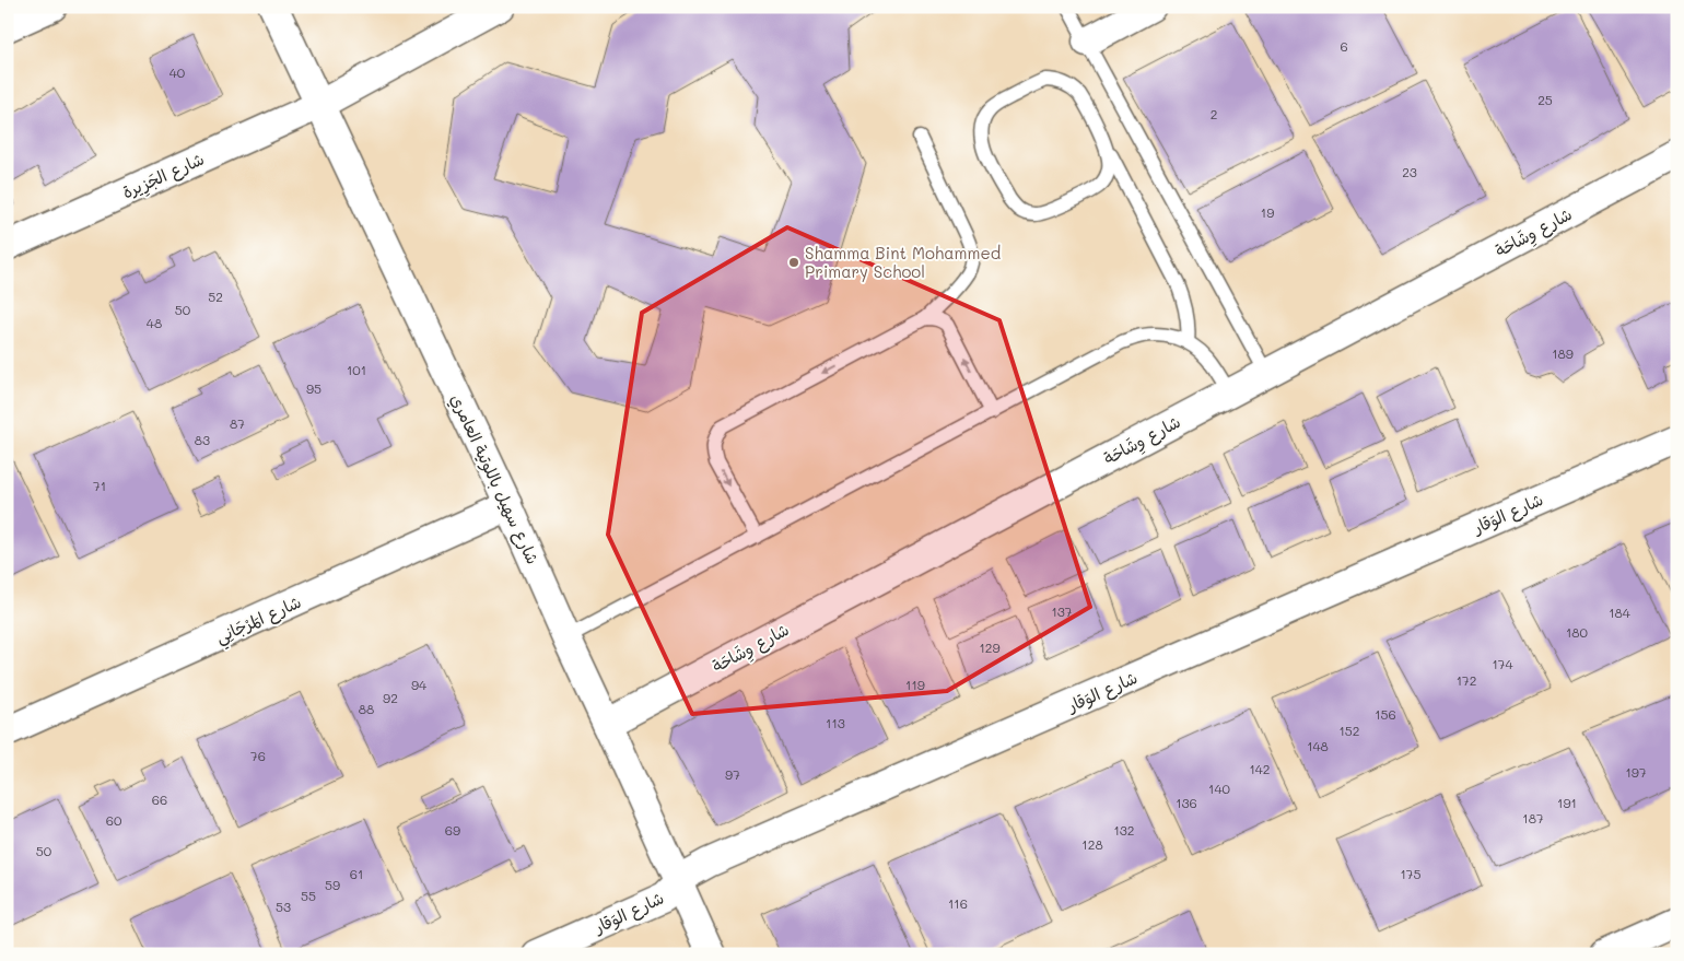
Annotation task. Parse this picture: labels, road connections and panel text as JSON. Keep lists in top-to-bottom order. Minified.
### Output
{"streets":{"street":["شارع الجَزِيرة","شارع وِشَاحَة","شارع سهيل باللوتية العامري","شارع الوَقار","شارع المَرْجَانِي"]},"crossings":[["شارع الجَزِيرة","شارع سهيل باللوتية العامري"],["شارع وِشَاحَة","شارع سهيل باللوتية العامري"],["شارع سهيل باللوتية العامري","شارع الوَقار"],["شارع سهيل باللوتية العامري","شارع المَرْجَانِي"]],"places":["Shamma Bint Mohammed Primary School"],"house_numbers":["6","40","25","2","23","19","52","50","48","189","101","95","87","83","71","137","184","180","129","174","172","94","119","92","88","156","113","152","148","76","142","197","97","140","66","136","191","187","60","69","132","128","50","61","175","59","55","116","53"]}
